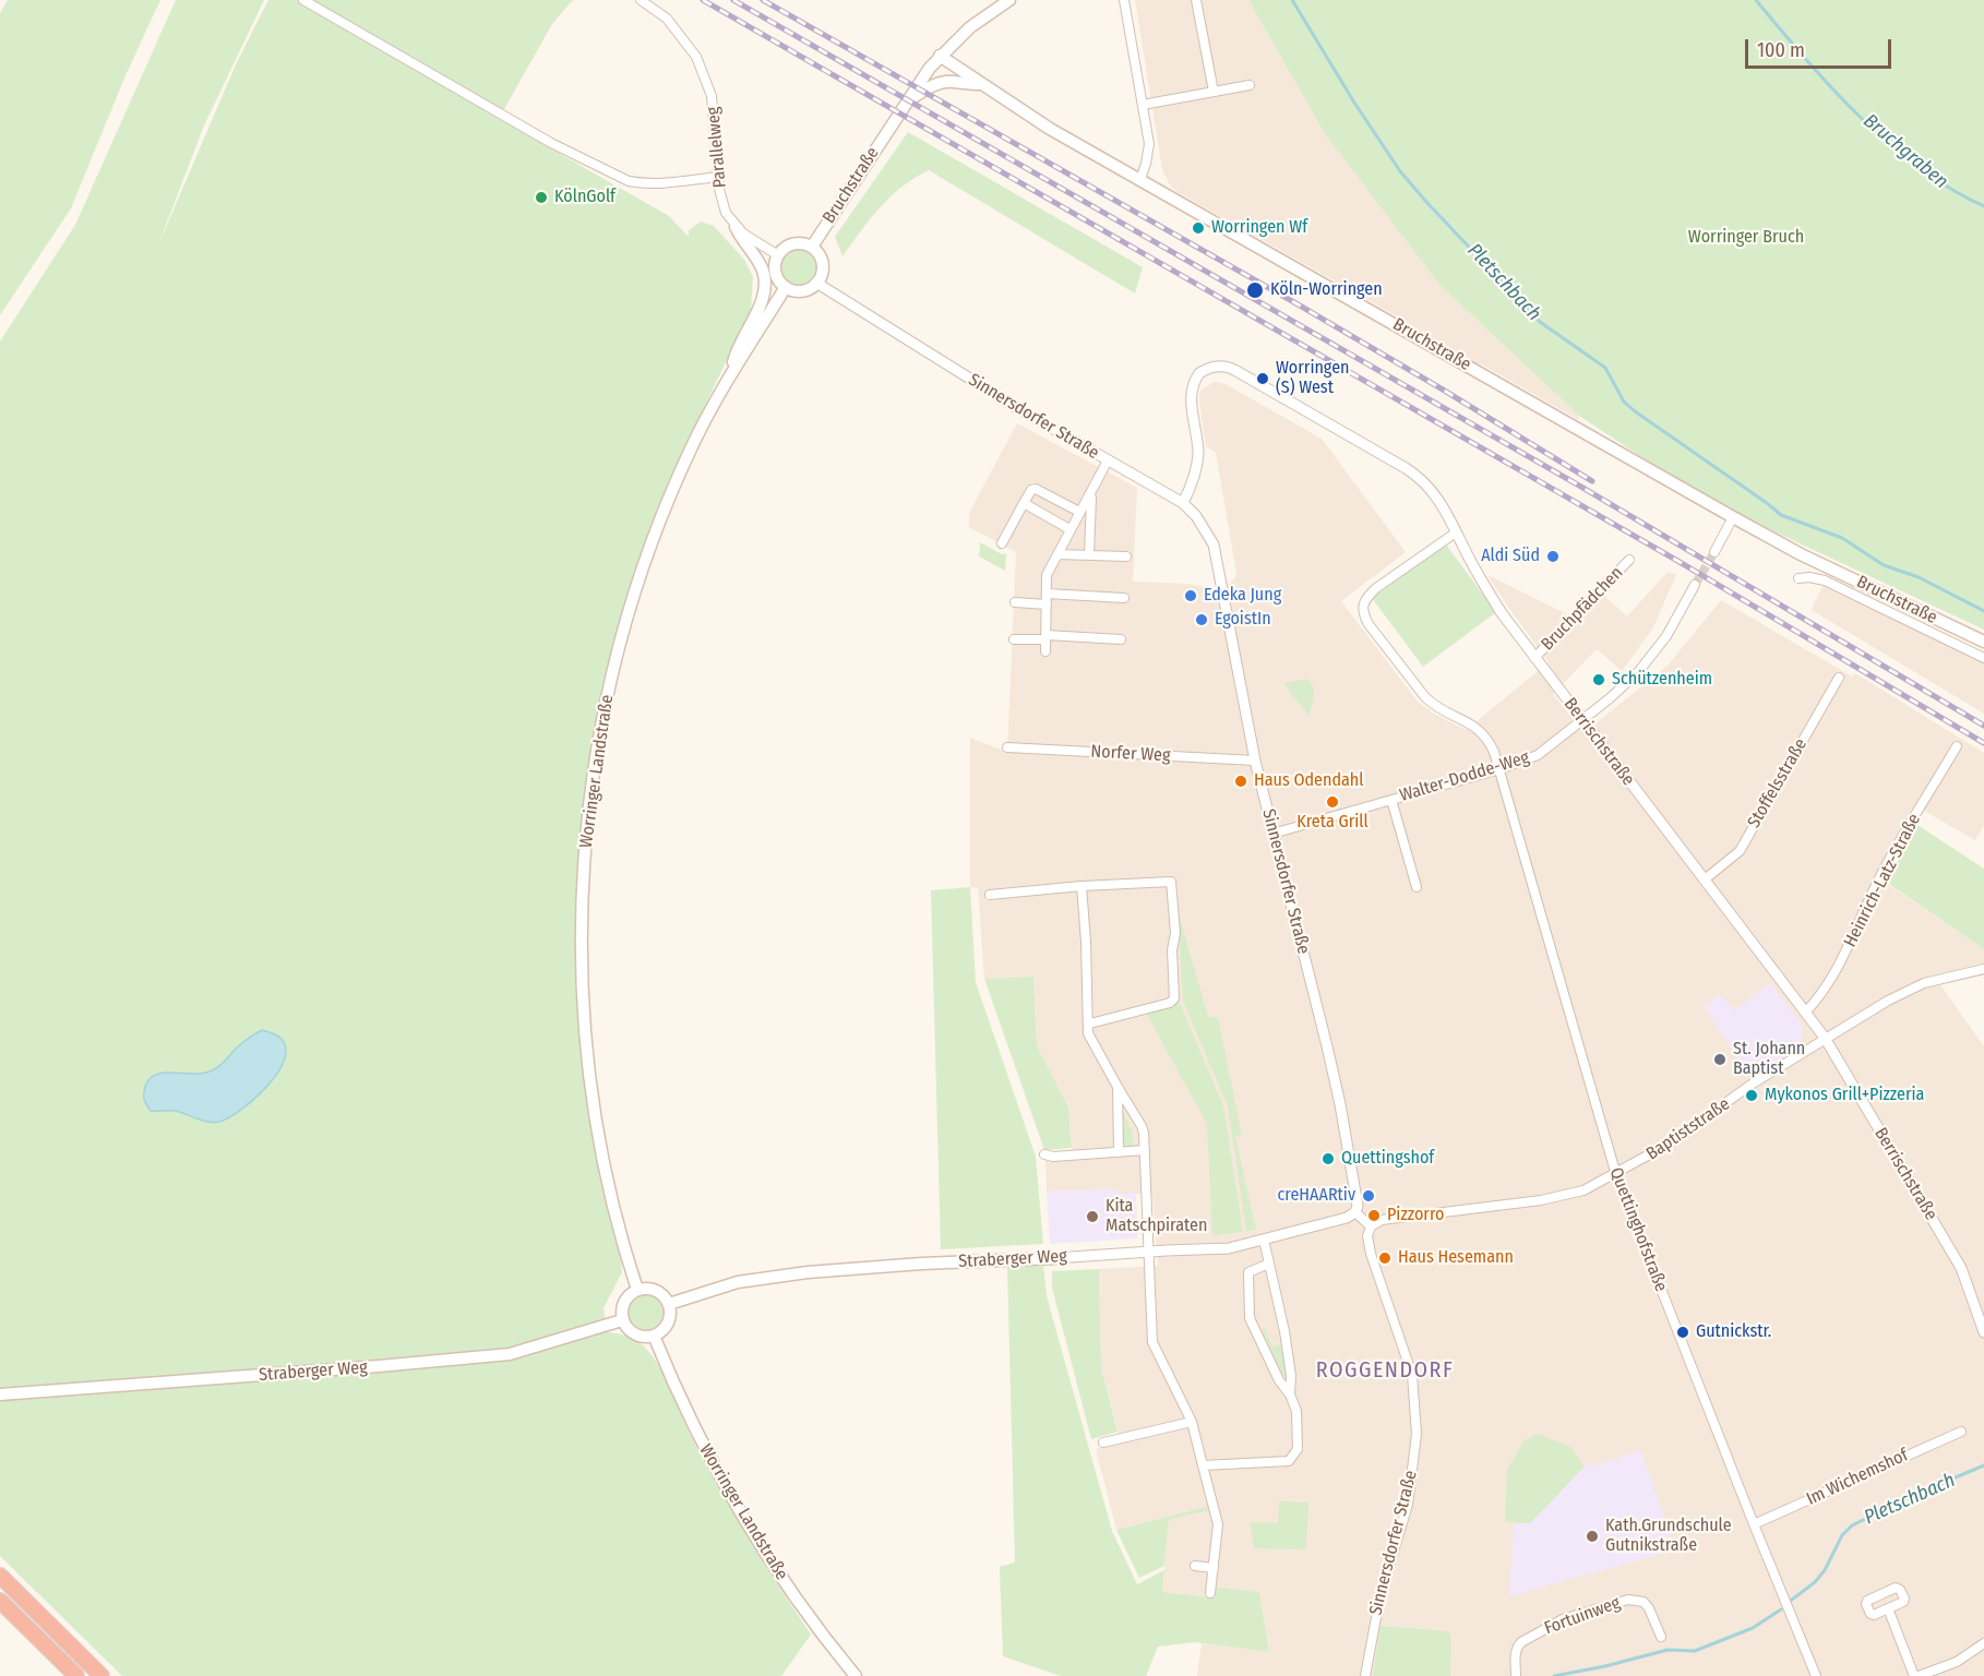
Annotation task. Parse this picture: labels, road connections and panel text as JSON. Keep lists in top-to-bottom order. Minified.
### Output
{"streets":{"main road":["Bruchstraße","Worringer Landstraße","Straberger Weg"],"street":["Parallelweg","Sinnersdorfer Straße","Bruchpfädchen","Berrischstraße","Norfer Weg","Walter-Dodde-Weg","Stoffelsstraße","Heinrich-Latz-Straße","Baptiststraße","Quettinghofstraße","Im Wichemshof","Fortuinweg"]},"crossings":[["Parallelweg","Bruchstraße"],["Parallelweg","Sinnersdorfer Straße"],["Parallelweg","Worringer Landstraße"],["Bruchstraße","Sinnersdorfer Straße"],["Bruchstraße","Worringer Landstraße"],["Sinnersdorfer Straße","Berrischstraße"],["Sinnersdorfer Straße","Norfer Weg"],["Sinnersdorfer Straße","Worringer Landstraße"],["Sinnersdorfer Straße","Walter-Dodde-Weg"],["Sinnersdorfer Straße","Baptiststraße"],["Sinnersdorfer Straße","Straberger Weg"],["Bruchpfädchen","Berrischstraße"],["Berrischstraße","Walter-Dodde-Weg"],["Berrischstraße","Stoffelsstraße"],["Berrischstraße","Heinrich-Latz-Straße"],["Berrischstraße","Baptiststraße"],["Berrischstraße","Quettinghofstraße"],["Worringer Landstraße","Straberger Weg"],["Walter-Dodde-Weg","Quettinghofstraße"],["Baptiststraße","Quettinghofstraße"],["Quettinghofstraße","Im Wichemshof"]],"districts":["ROGGENDORF"],"water":["Bruchgraben","Pletschbach"],"parks":["Worringer Bruch"],"places":["KölnGolf","Worringen Wf","Köln-Worringen","Worringen (S) West","Aldi Süd","Edeka Jung","EgoistIn","Schützenheim","Haus Odendahl","Kreta Grill","St. Johann Baptist","Mykonos Grill+Pizzeria","Quettingshof","creHAARtiv","Pizzorro","Kita Matschpiraten","Haus Hesemann","Gutnickstr.","Kath.Grundschule Gutnikstraße"],"scale_bar":"100 m"}
